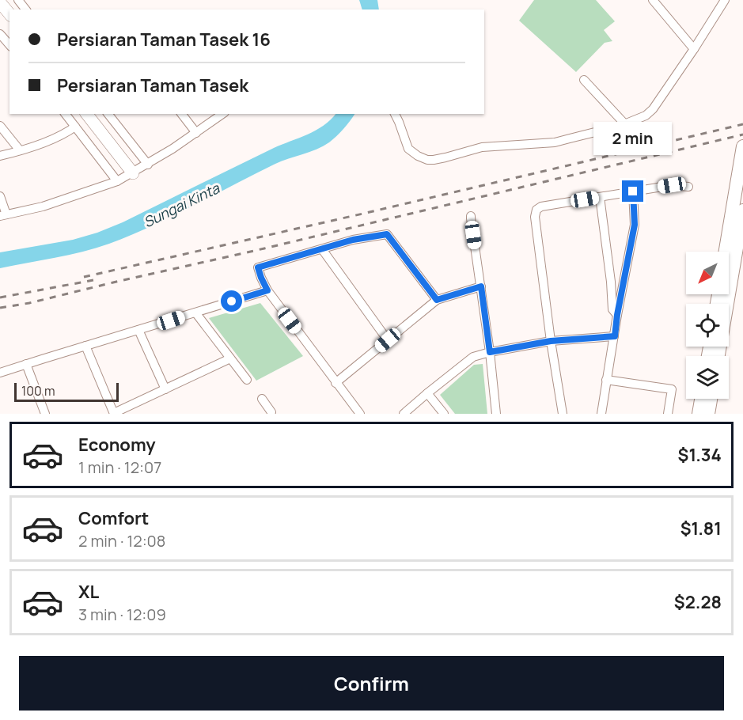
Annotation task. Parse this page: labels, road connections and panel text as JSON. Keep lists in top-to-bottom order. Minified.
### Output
{"water":["Sungai Kinta"],"scale_bar":"100 m","north":"bottom left","page":{"banner":["Persiaran Taman Tasek 16","Persiaran Taman Tasek"],"bubble":"2 min","scale":"100 m","list":[{"name":"Economy","note":"1 min · 12:07","value":"$1.34"},{"name":"Comfort","note":"2 min · 12:08","value":"$1.81"},{"name":"XL","note":"3 min · 12:09","value":"$2.28"}],"buttons":"Confirm"}}
